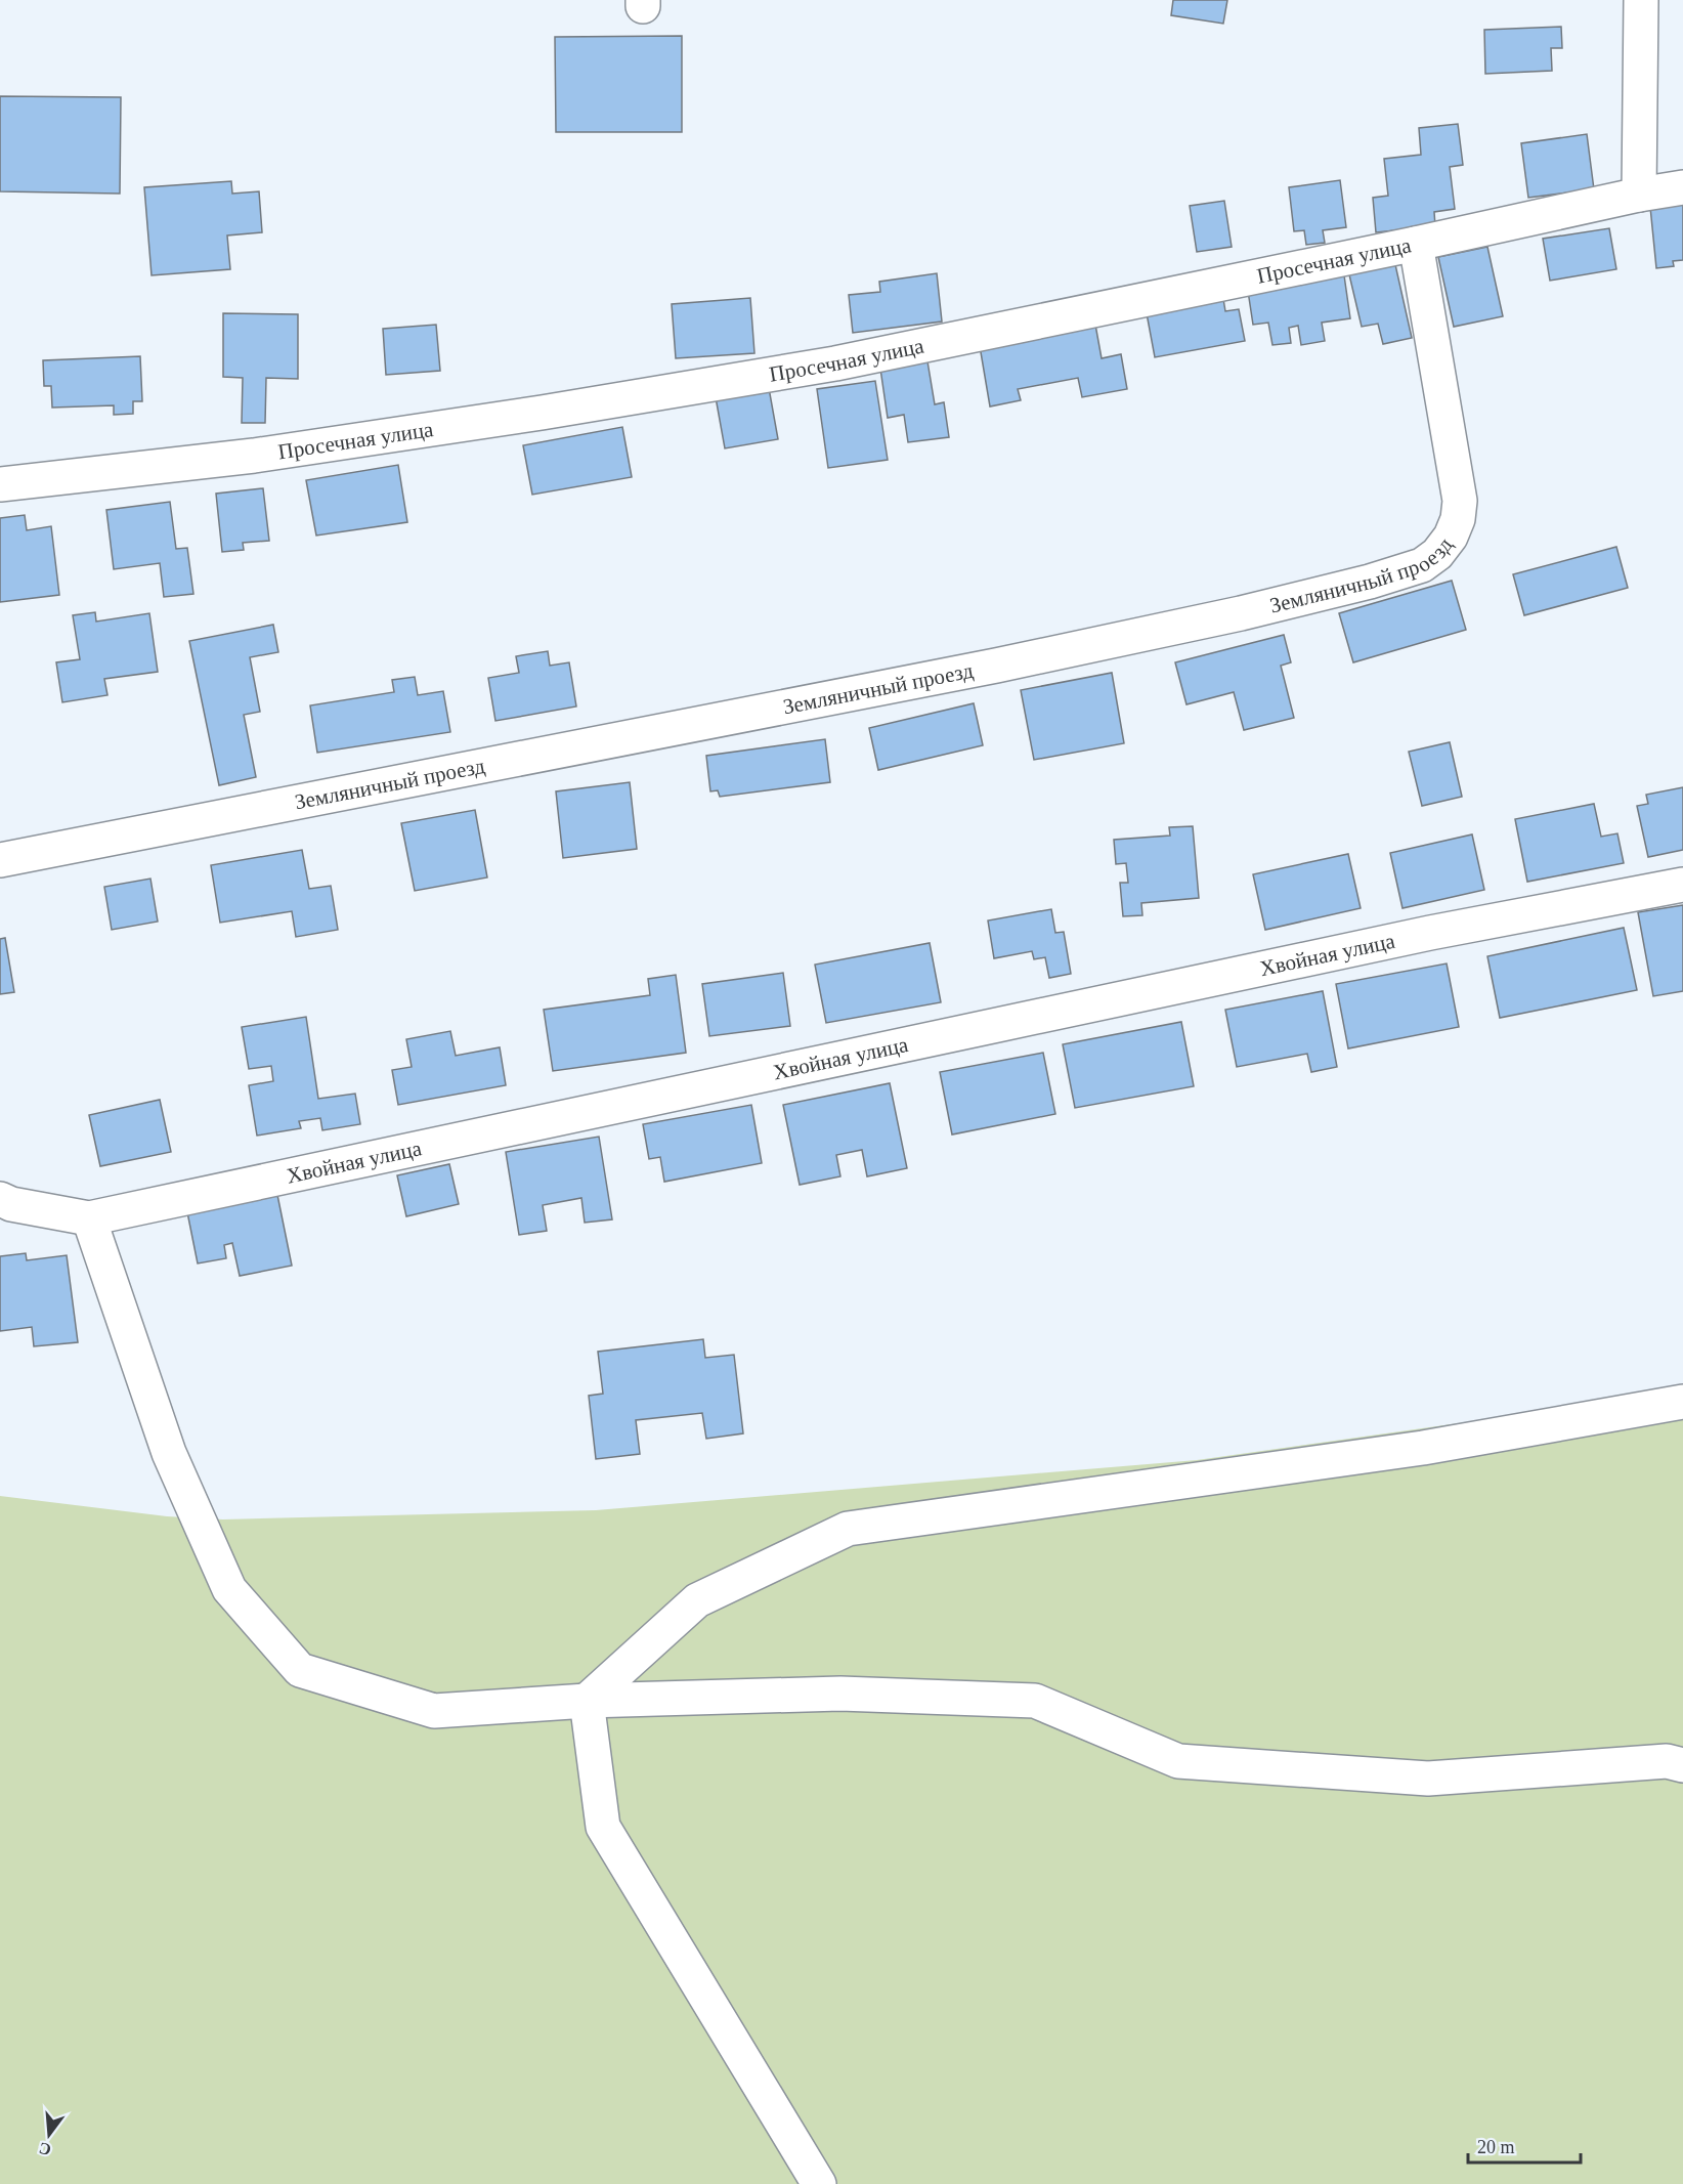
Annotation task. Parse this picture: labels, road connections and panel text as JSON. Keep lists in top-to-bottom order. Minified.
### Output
{"streets":{"street":["Просечная улица","Земляничный проезд","Хвойная улица"]},"crossings":[["Просечная улица","Земляничный проезд"]],"scale_bar":"20 m","north":"bottom"}
